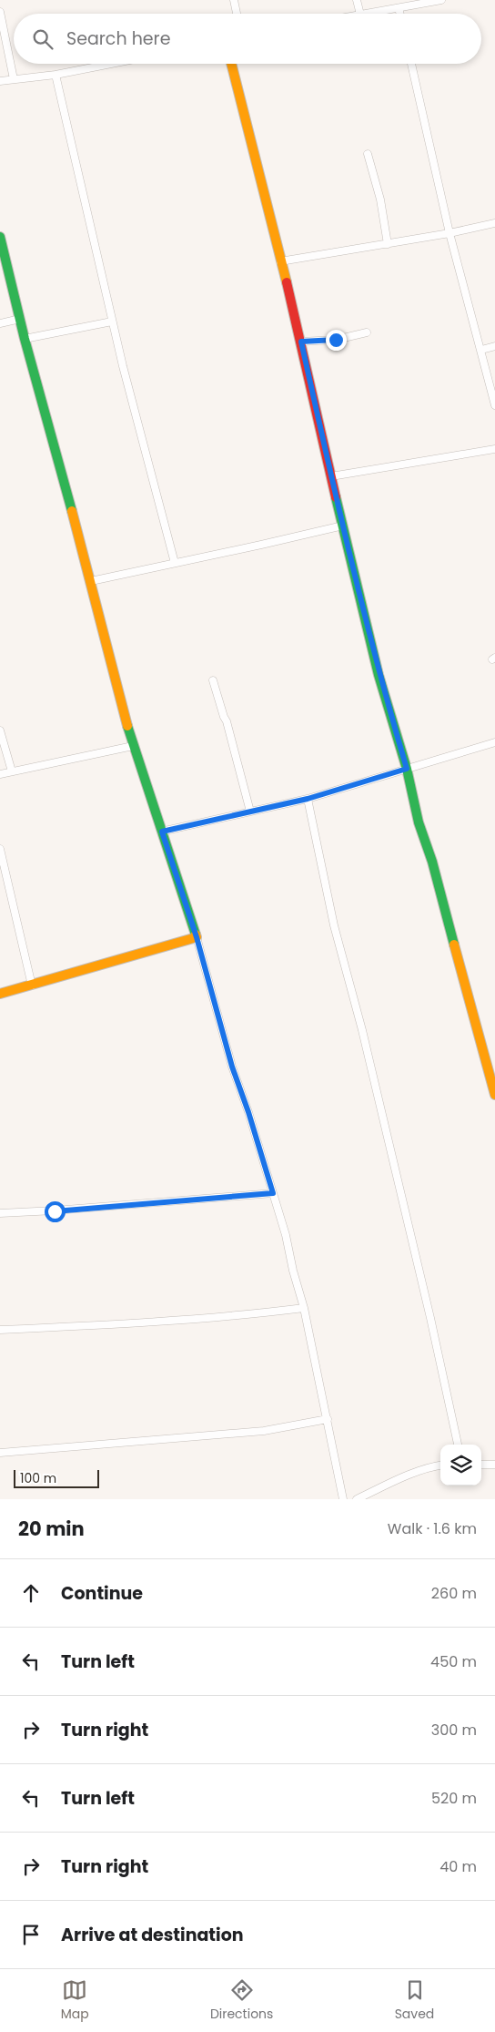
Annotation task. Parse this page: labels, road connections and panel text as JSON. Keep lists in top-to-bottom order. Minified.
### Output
{"scale_bar":"100 m","page":{"search":"Search here","scale":"100 m","heading":["20 min","Walk · 1.6 km"],"list":[["Continue","260 m"],["Turn left","450 m"],["Turn right","300 m"],["Turn left","520 m"],["Turn right","40 m"],"Arrive at destination"],"nav":["Map","Directions","Saved"]}}
